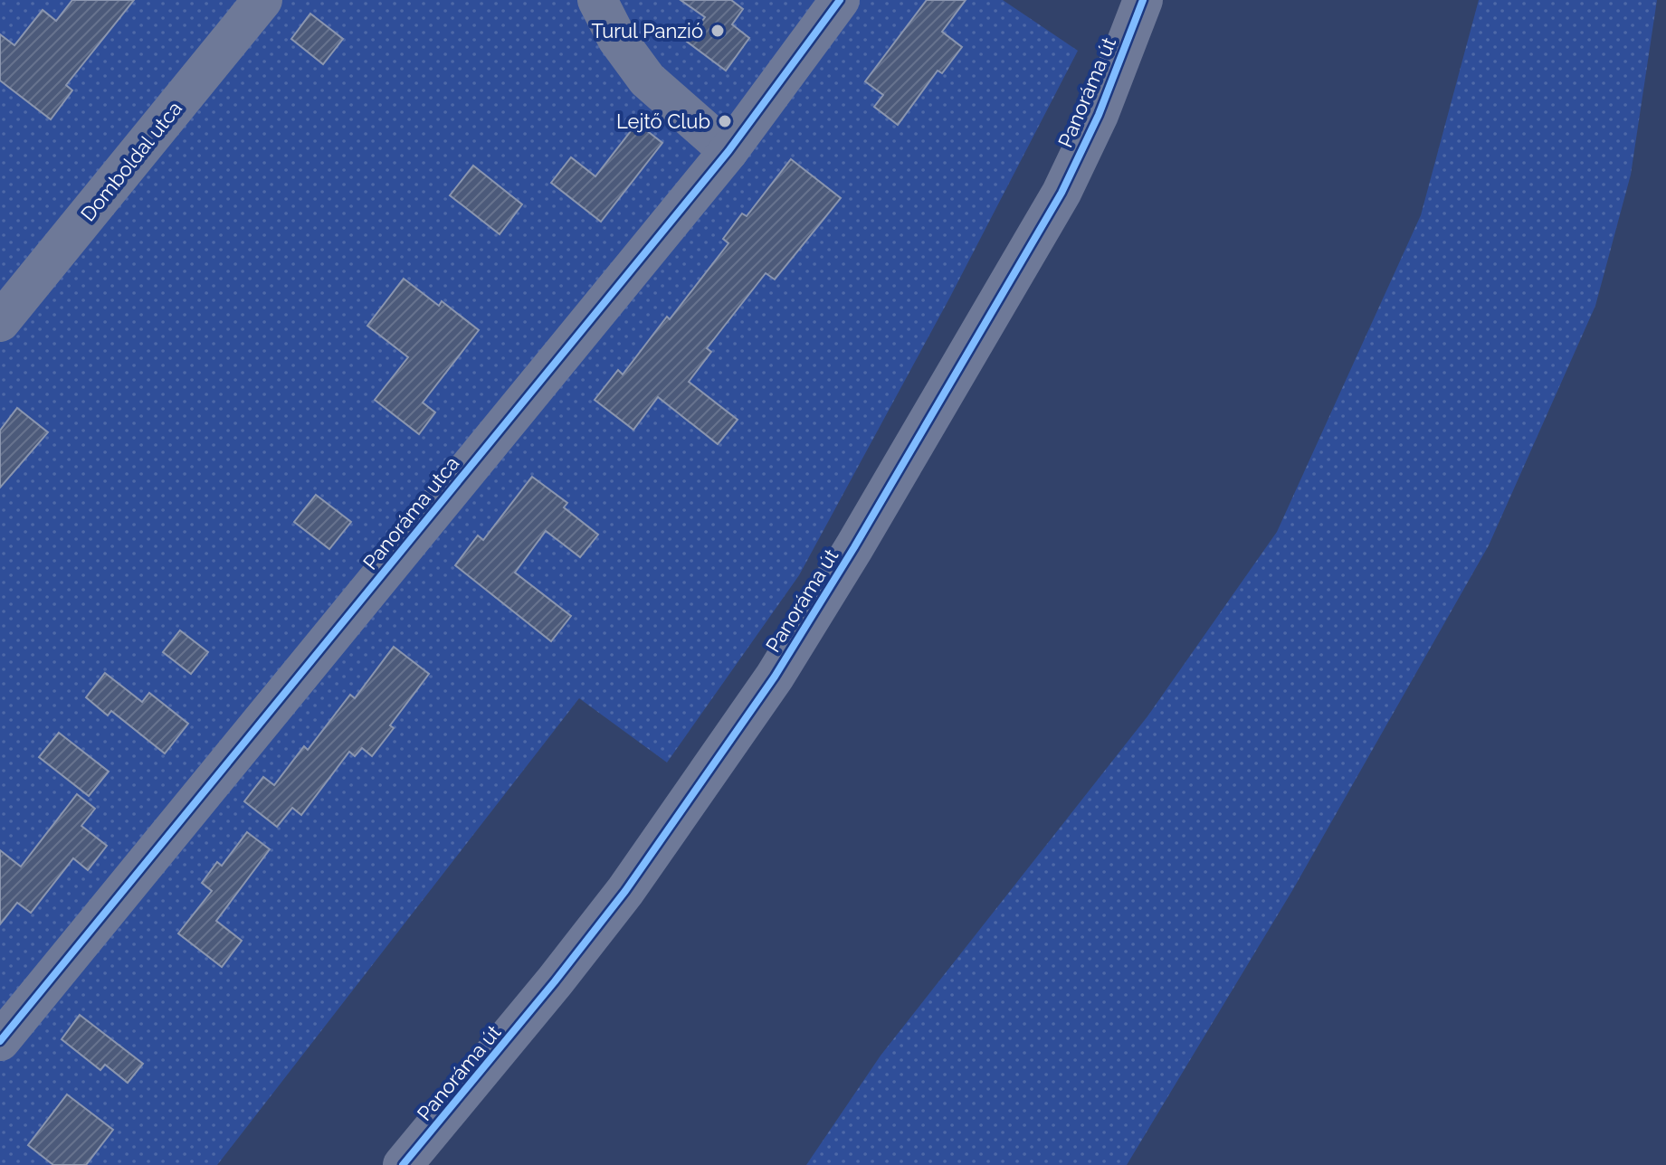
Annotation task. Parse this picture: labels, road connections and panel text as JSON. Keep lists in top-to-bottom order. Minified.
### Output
{"streets":{"street":["Panoráma út","Domboldal utca","Panoráma utca"]},"places":["Turul Panzió","Lejtő Club"]}
